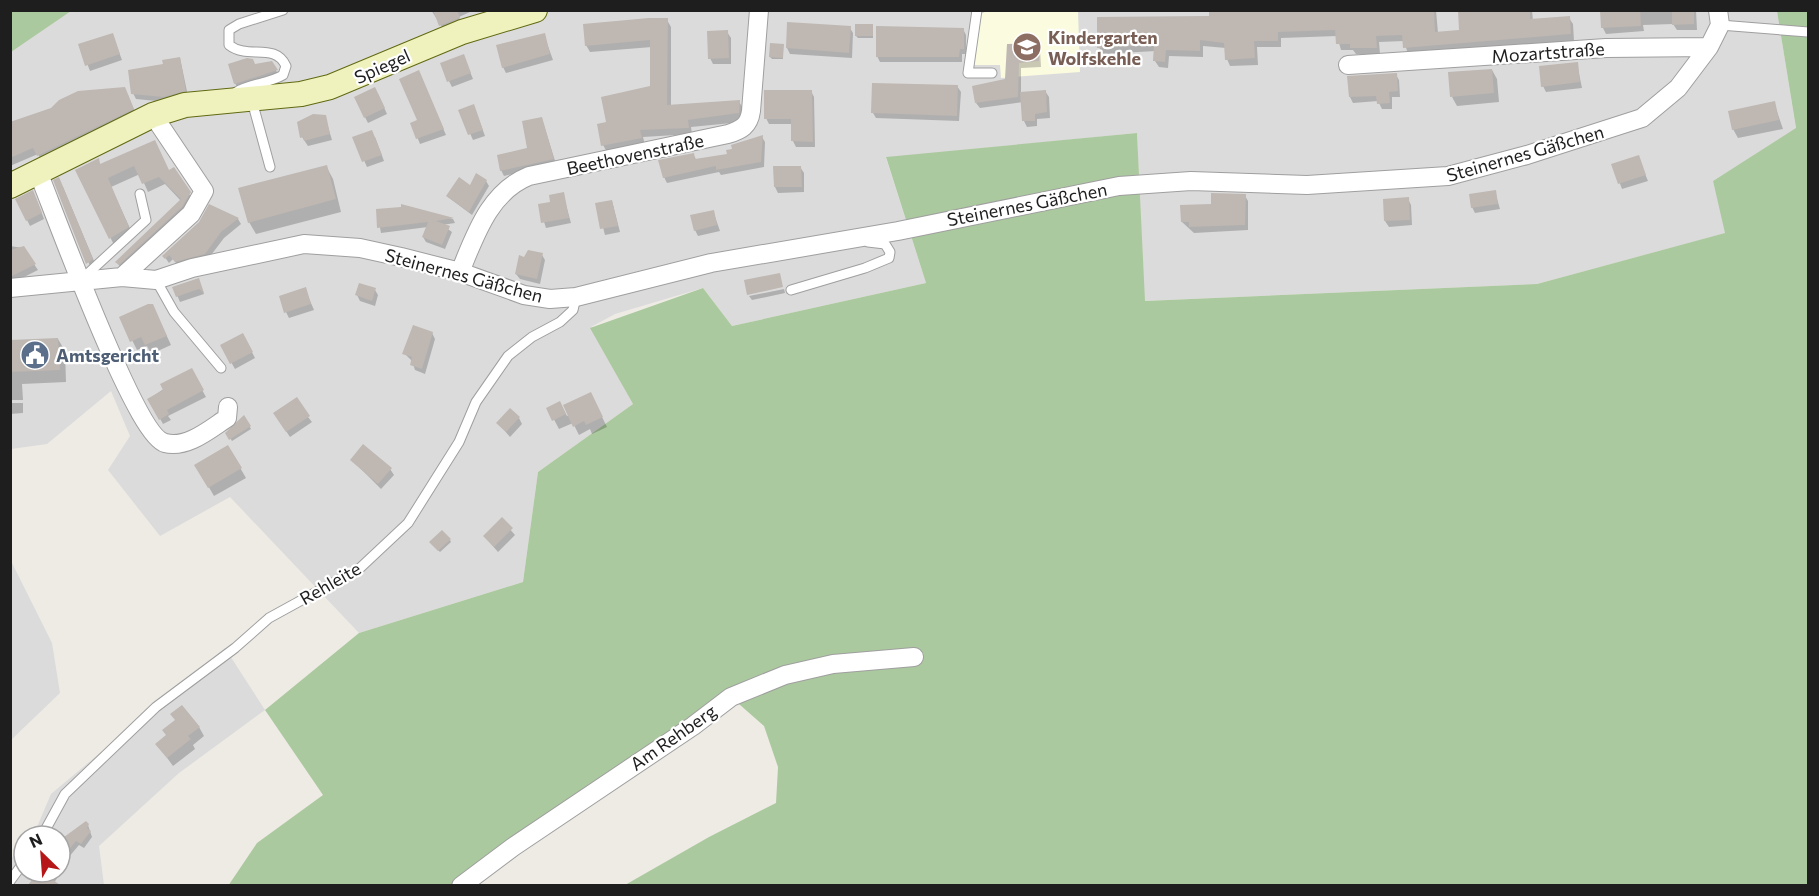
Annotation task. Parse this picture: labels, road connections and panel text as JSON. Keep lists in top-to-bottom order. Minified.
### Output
{"streets":{"street":["Mozartstraße","Spiegel","Steinernes Gäßchen","Beethovenstraße","Am Rehberg"],"lane":["Rehleite"]},"crossings":[["Mozartstraße","Steinernes Gäßchen"],["Steinernes Gäßchen","Beethovenstraße"],["Steinernes Gäßchen","Rehleite"]],"places":{"school or university":["Kindergarten Wolfskehle"],"public building":["Amtsgericht"]},"north":"top left"}
